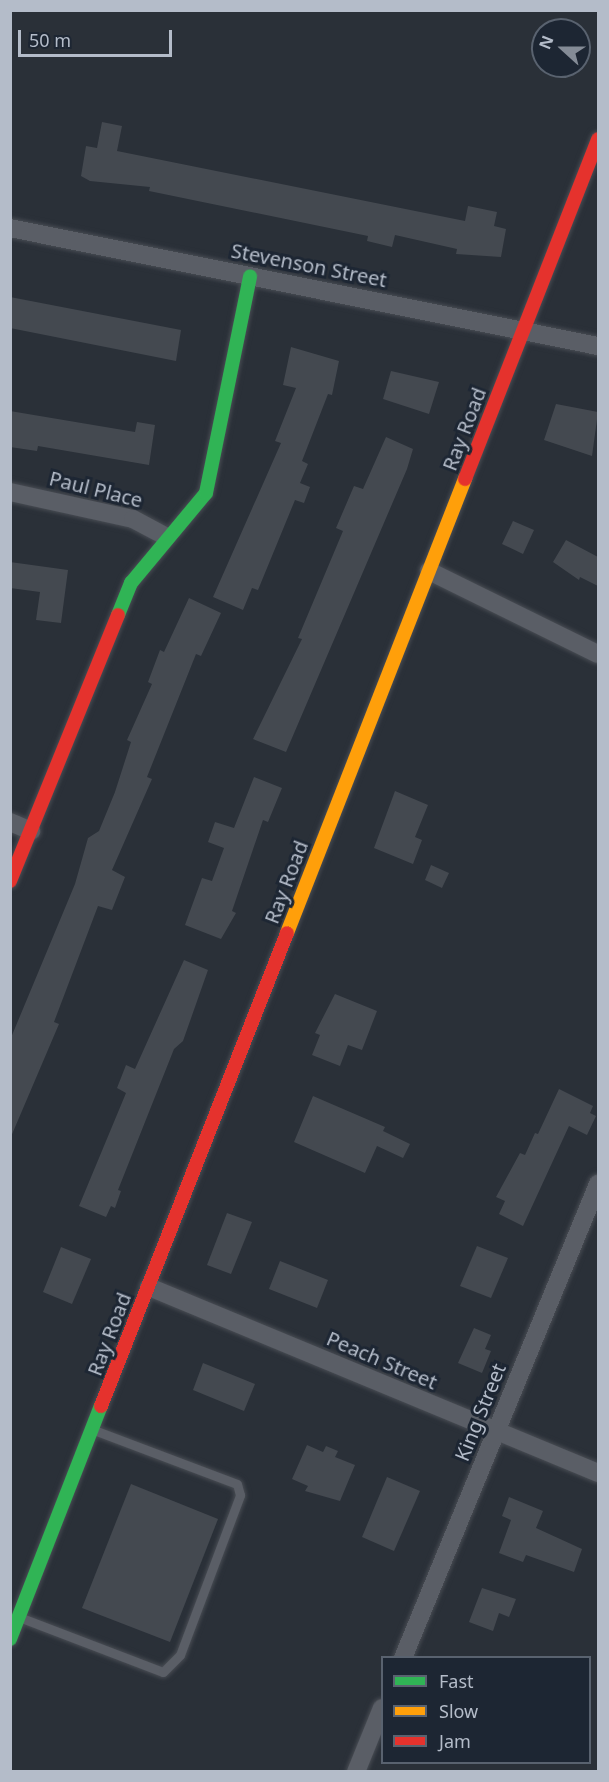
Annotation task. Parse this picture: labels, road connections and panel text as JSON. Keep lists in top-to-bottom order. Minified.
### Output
{"streets":{"street":["Stevenson Street","Ray Road","Paul Place","Peach Street","King Street"]},"crossings":[["Stevenson Street","Ray Road"],["Ray Road","Peach Street"],["Peach Street","King Street"]],"legend":["Fast","Slow","Jam"],"scale_bar":"50 m","north":"left"}
